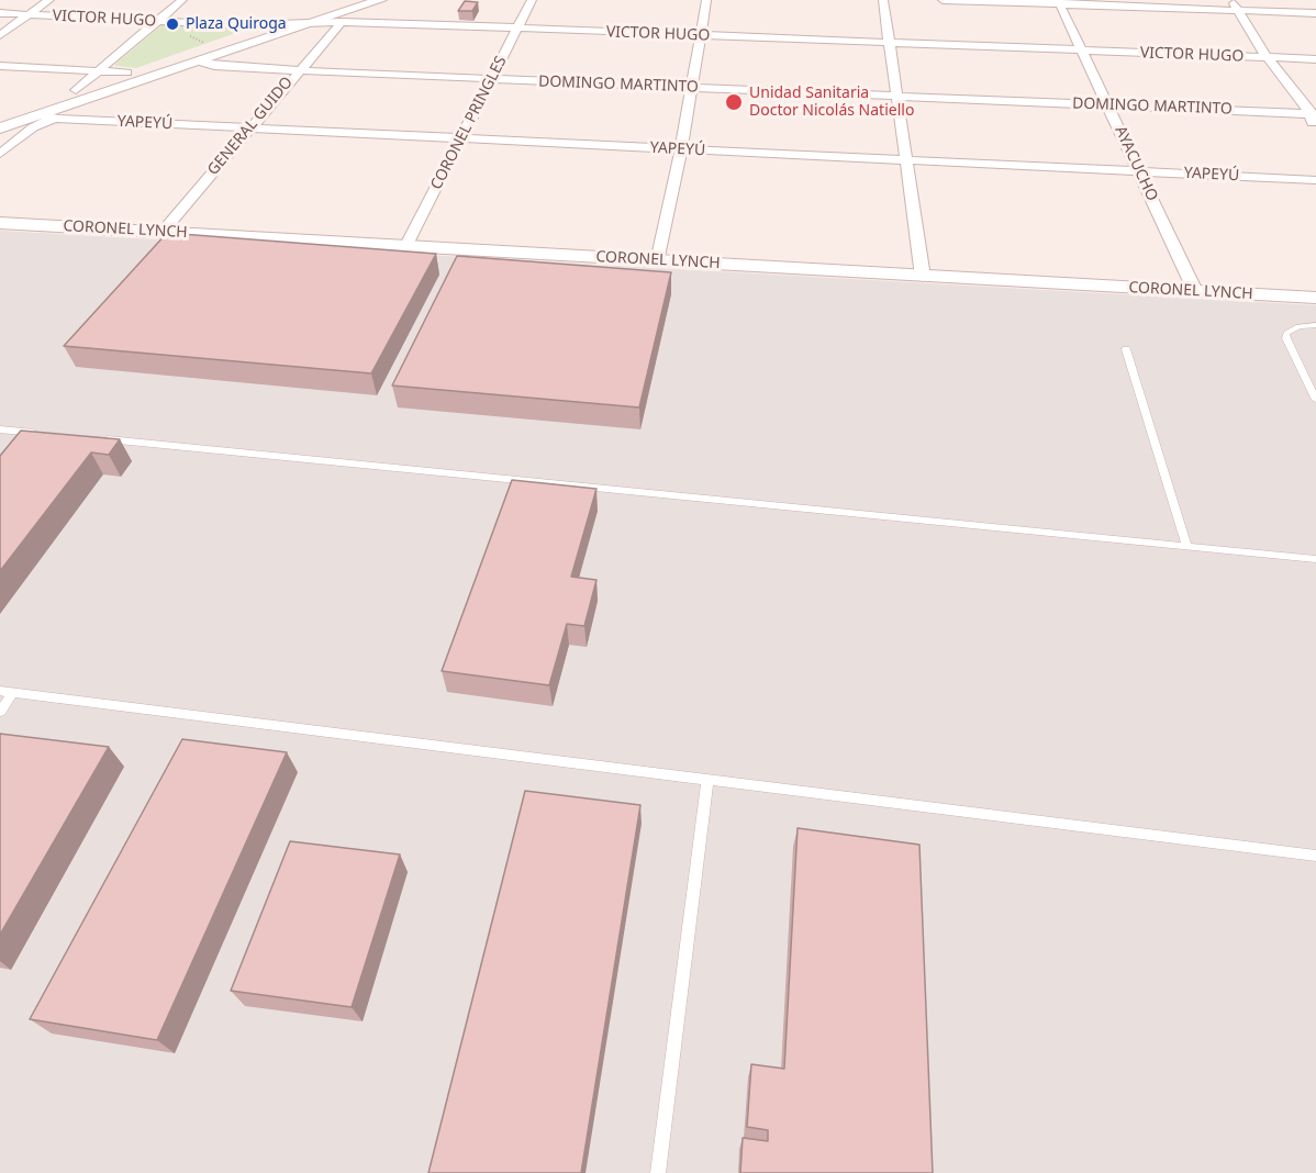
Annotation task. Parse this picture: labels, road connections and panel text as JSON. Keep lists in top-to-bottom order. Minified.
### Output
{"streets":{"main road":["CORONEL LYNCH"],"street":["VICTOR HUGO","DOMINGO MARTINTO","YAPEYÚ","CORONEL PRINGLES","GENERAL GUIDO","AYACUCHO"]},"crossings":[["VICTOR HUGO","CORONEL PRINGLES"],["VICTOR HUGO","GENERAL GUIDO"],["VICTOR HUGO","AYACUCHO"],["DOMINGO MARTINTO","CORONEL PRINGLES"],["DOMINGO MARTINTO","GENERAL GUIDO"],["DOMINGO MARTINTO","AYACUCHO"],["YAPEYÚ","CORONEL PRINGLES"],["YAPEYÚ","GENERAL GUIDO"],["YAPEYÚ","AYACUCHO"],["CORONEL PRINGLES","CORONEL LYNCH"],["GENERAL GUIDO","CORONEL LYNCH"],["AYACUCHO","CORONEL LYNCH"]],"places":["Plaza Quiroga","Unidad Sanitaria Doctor Nicolás Natiello"]}
